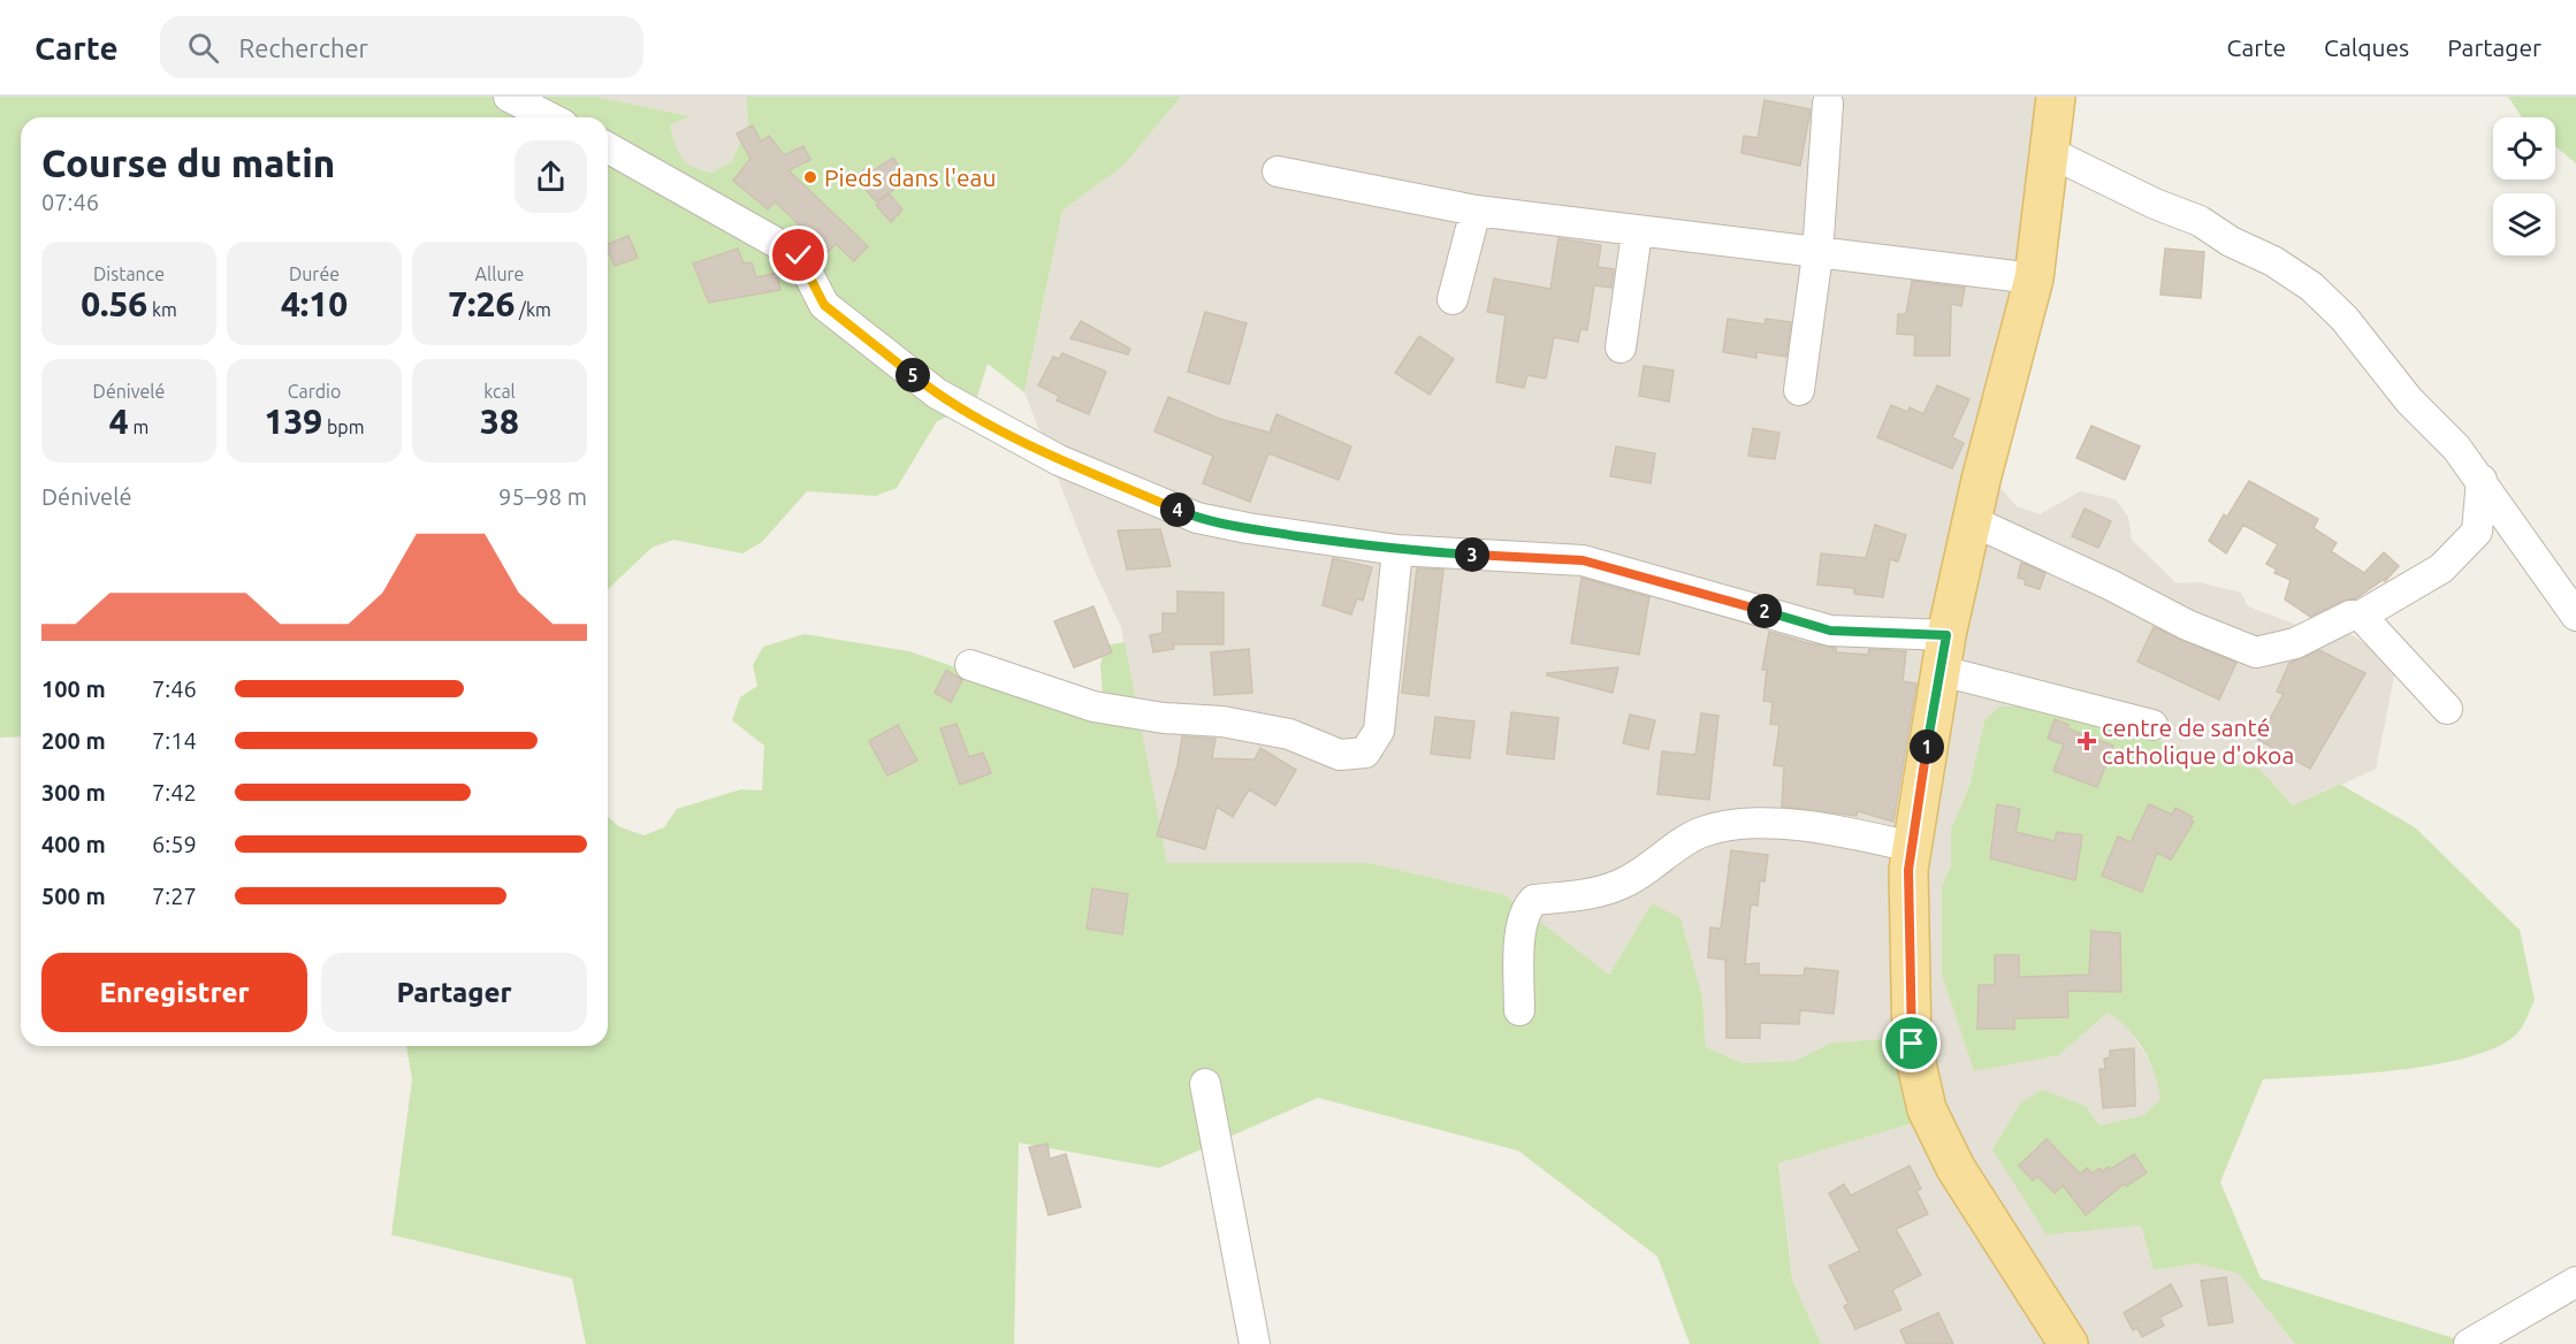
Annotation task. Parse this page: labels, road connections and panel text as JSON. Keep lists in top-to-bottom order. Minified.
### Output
{"places":{"other":["Pieds dans l'eau"],"health":["centre de santé catholique d'okoa"]},"page":{"header":"Carte","search":"Rechercher","nav":["Carte","Calques","Partager"],"heading":["Course du matin","07:46"],"stats":[["Distance","0.56 km"],["Durée","4:10"],["Allure","7:26 /km"],["Dénivelé","4 m"],["Cardio","139 bpm"],["kcal","38"]],"pins":["5","4","3","2","1"],"chart":["Dénivelé","95–98 m"],"list":[{"name":"100 m","note":"7:46"},{"name":"200 m","note":"7:14"},{"name":"300 m","note":"7:42"},{"name":"400 m","note":"6:59"},{"name":"500 m","note":"7:27"}],"buttons":["Enregistrer","Partager"]}}
